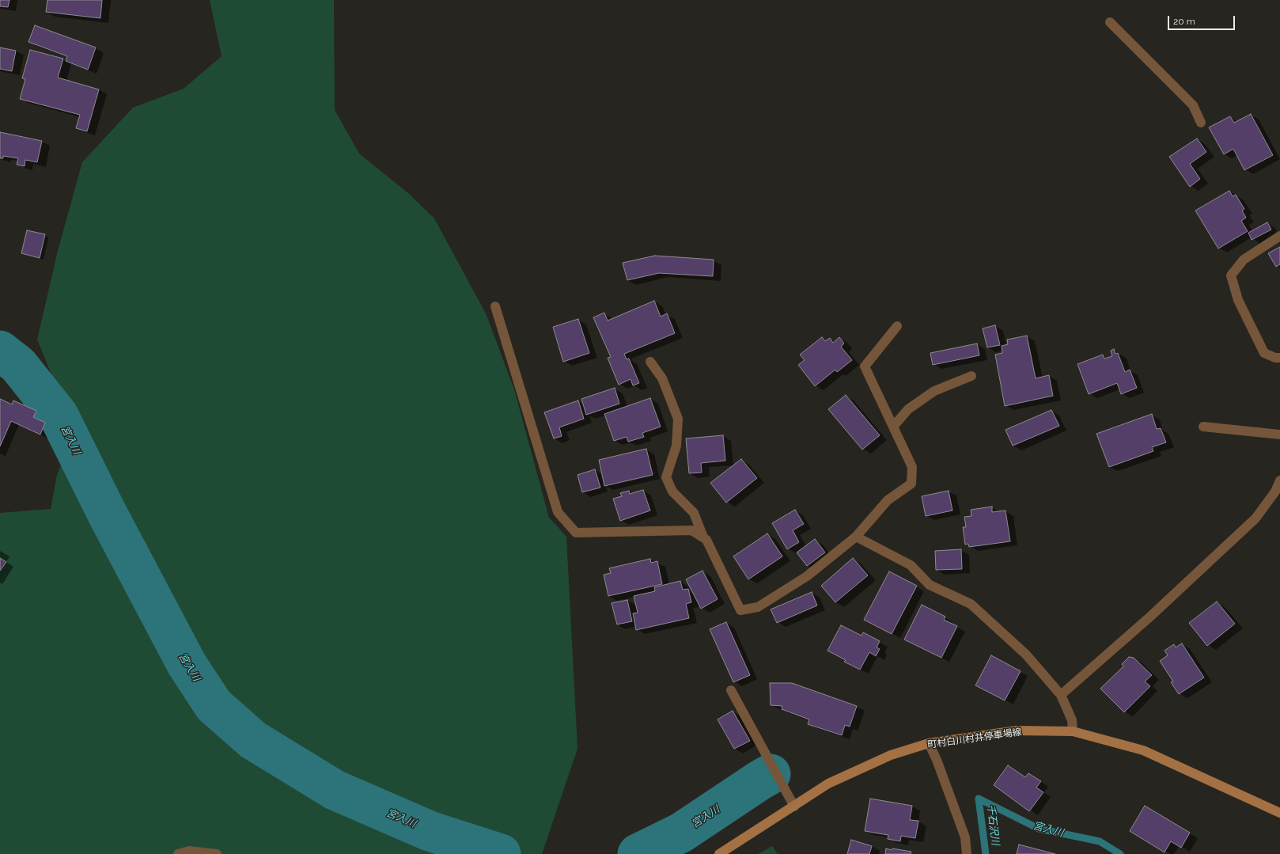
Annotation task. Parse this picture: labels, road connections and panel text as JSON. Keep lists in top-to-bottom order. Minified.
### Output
{"streets":{"main road":["町村白川村井停車場線"]},"water":["宮入川","千石沢川"],"scale_bar":"20 m"}
